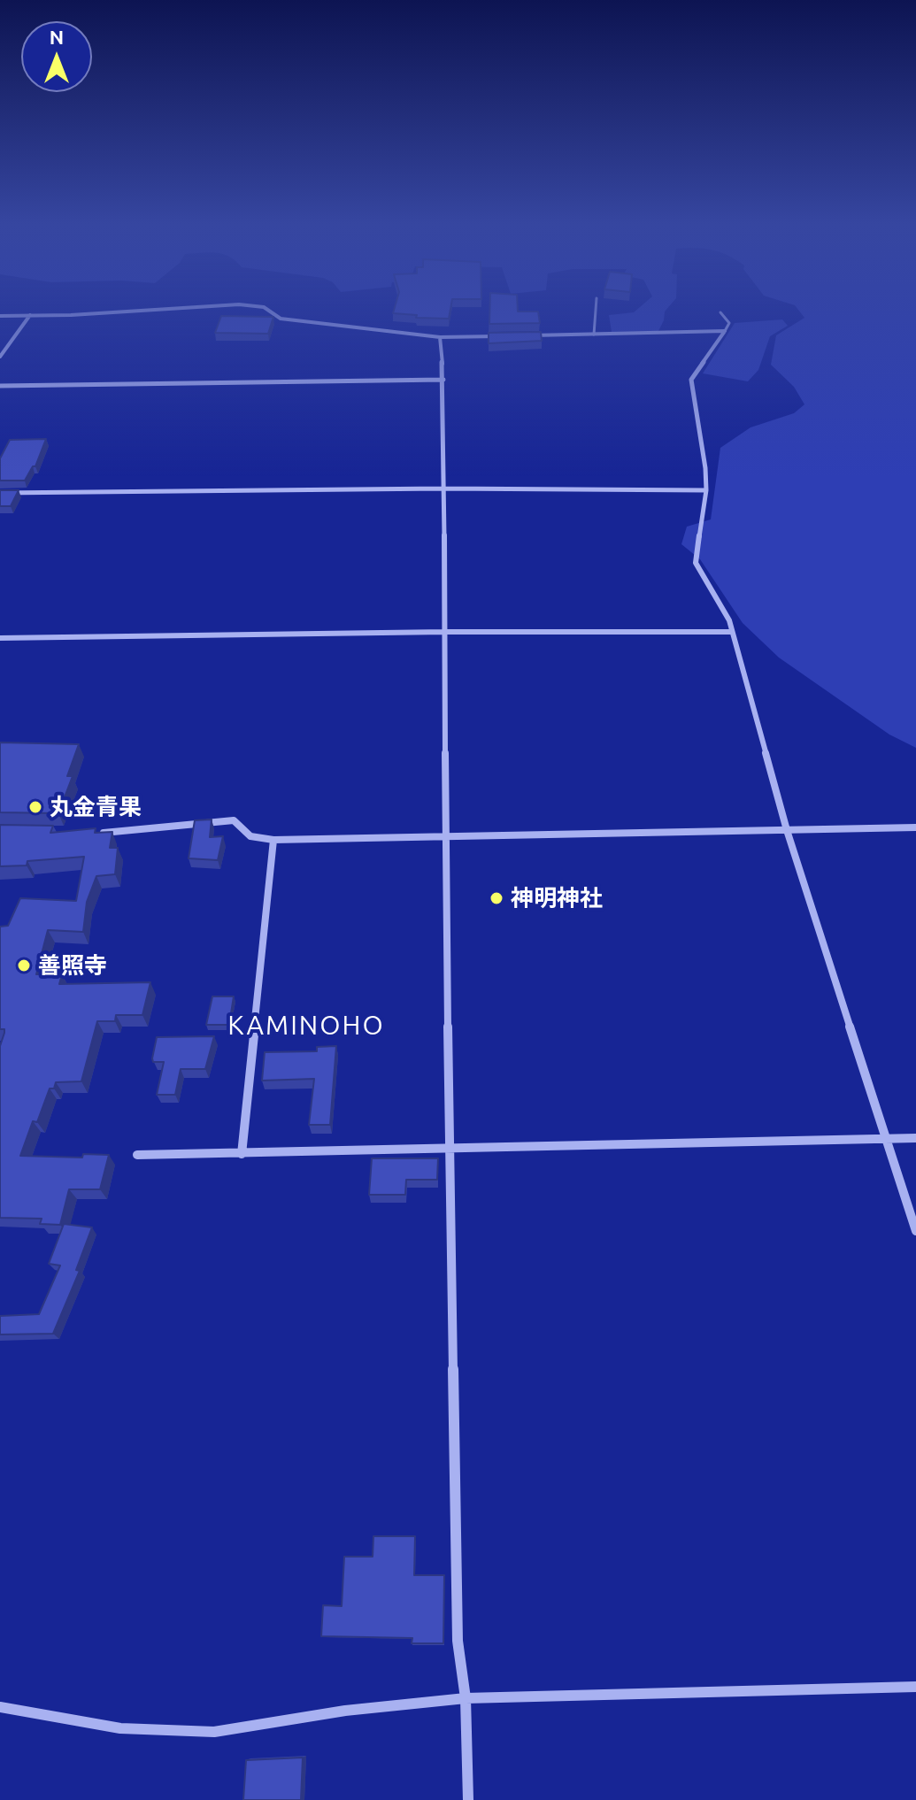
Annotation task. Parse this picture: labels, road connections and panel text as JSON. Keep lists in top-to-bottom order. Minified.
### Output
{"districts":["KAMINOHO"],"places":["丸金青果","神明神社","善照寺"],"north":"top"}
